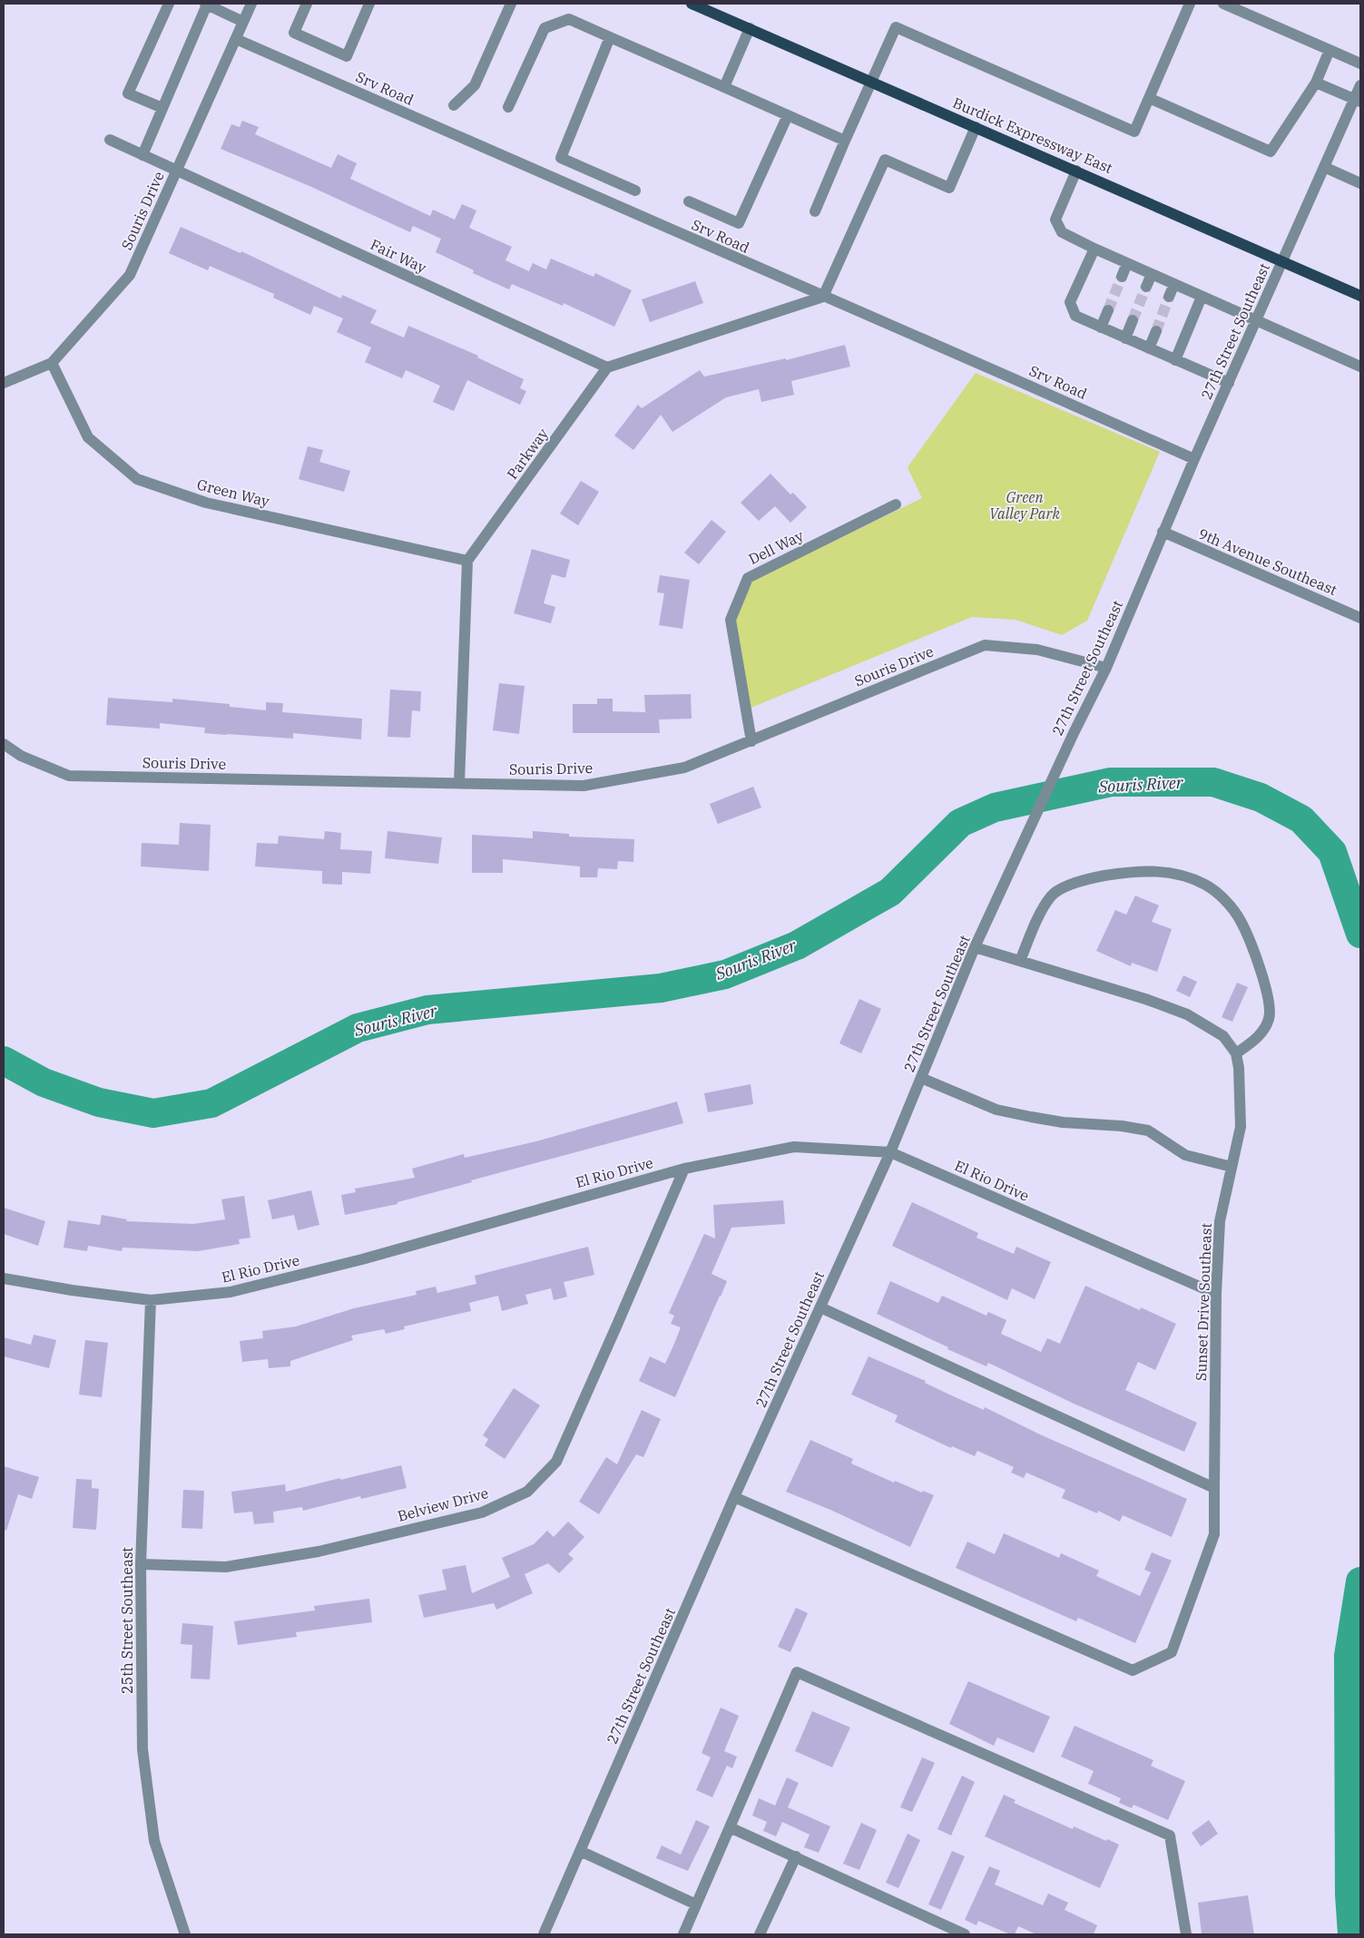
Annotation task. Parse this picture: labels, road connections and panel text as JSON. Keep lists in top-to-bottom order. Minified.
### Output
{"streets":{"main road":["Burdick Expressway East"],"street":["Srv Road","Souris Drive","Fair Way","27th Street Southeast","Parkway","Green Way","Dell Way","9th Avenue Southeast","El Rio Drive","Sunset Drive Southeast","Belview Drive","25th Street Southeast"]},"crossings":[["Srv Road","Souris Drive"],["Srv Road","27th Street Southeast"],["Burdick Expressway East","27th Street Southeast"],["Souris Drive","Fair Way"],["Souris Drive","27th Street Southeast"],["Souris Drive","Green Way"],["Souris Drive","Dell Way"],["Fair Way","Parkway"],["27th Street Southeast","9th Avenue Southeast"],["27th Street Southeast","El Rio Drive"],["27th Street Southeast","Sunset Drive Southeast"],["Parkway","Green Way"],["El Rio Drive","Sunset Drive Southeast"],["El Rio Drive","Belview Drive"],["El Rio Drive","25th Street Southeast"],["Belview Drive","25th Street Southeast"]],"water":["Souris River"],"parks":["Green Valley Park"]}
